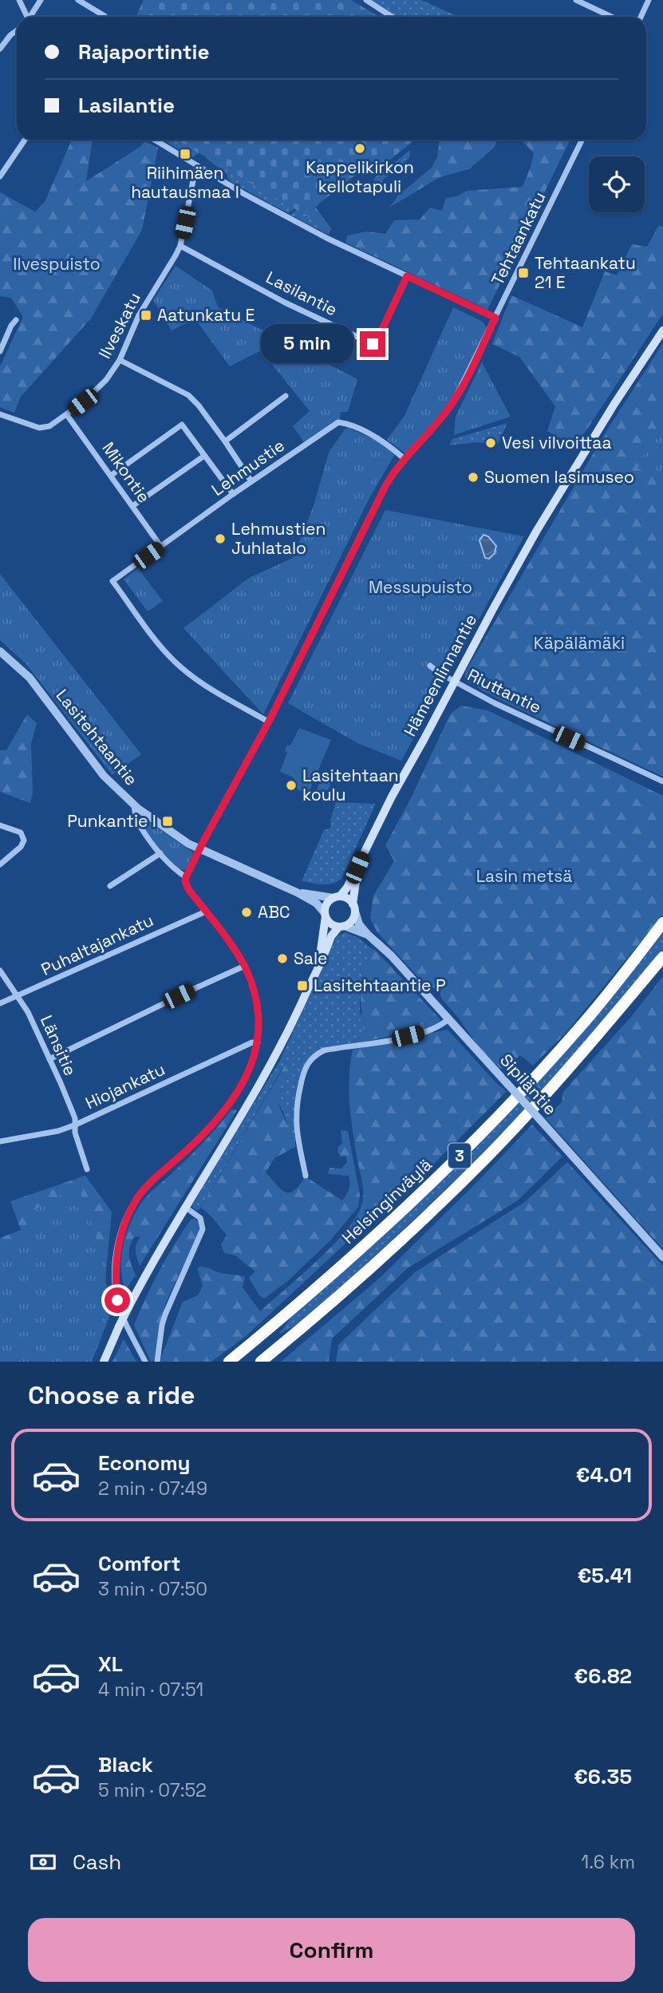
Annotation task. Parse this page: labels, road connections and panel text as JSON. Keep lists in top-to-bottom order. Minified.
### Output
{"streets":{"highway":["3","Helsinginväylä"],"main road":["Hämeenlinnantie"],"street":["Tehtaankatu","Lasilantie","Ilveskatu","Lehmustie","Mikontie","Riuttantie","Lasitehtaantie","Puhaltajankatu","Länsitie","Sipiläntie","Hiojankatu"]},"crossings":[["Tehtaankatu","Lehmustie"],["Tehtaankatu","Lasitehtaantie"],["Lasilantie","Ilveskatu"],["Ilveskatu","Mikontie"],["Lehmustie","Mikontie"],["Hämeenlinnantie","Riuttantie"],["Hämeenlinnantie","Lasitehtaantie"],["Hämeenlinnantie","Sipiläntie"],["Lasitehtaantie","Sipiläntie"],["Puhaltajankatu","Länsitie"],["Länsitie","Hiojankatu"]],"parks":["Ilvespuisto","Messupuisto","Käpälämäki","Lasin metsä"],"places":{"other":["Kappelikirkon kellotapuli","Vesi vilvoittaa","Suomen lasimuseo","Lehmustien Juhlatalo","Lasitehtaan koulu","ABC","Sale"],"transit":["Riihimäen hautausmaa I","Tehtaankatu 21 E","Aatunkatu E","Punkantie I","Lasitehtaantie P"]},"page":{"banner":["Rajaportintie","Lasilantie"],"bubble":"5 min","heading":"Choose a ride","list":[{"name":"Economy","note":"2 min · 07:49","value":"€4.01"},{"name":"Comfort","note":"3 min · 07:50","value":"€5.41"},{"name":"XL","note":"4 min · 07:51","value":"€6.82"},{"name":"Black","note":"5 min · 07:52","value":"€6.35"}],"pay":["Cash","1.6 km"],"buttons":"Confirm"}}
